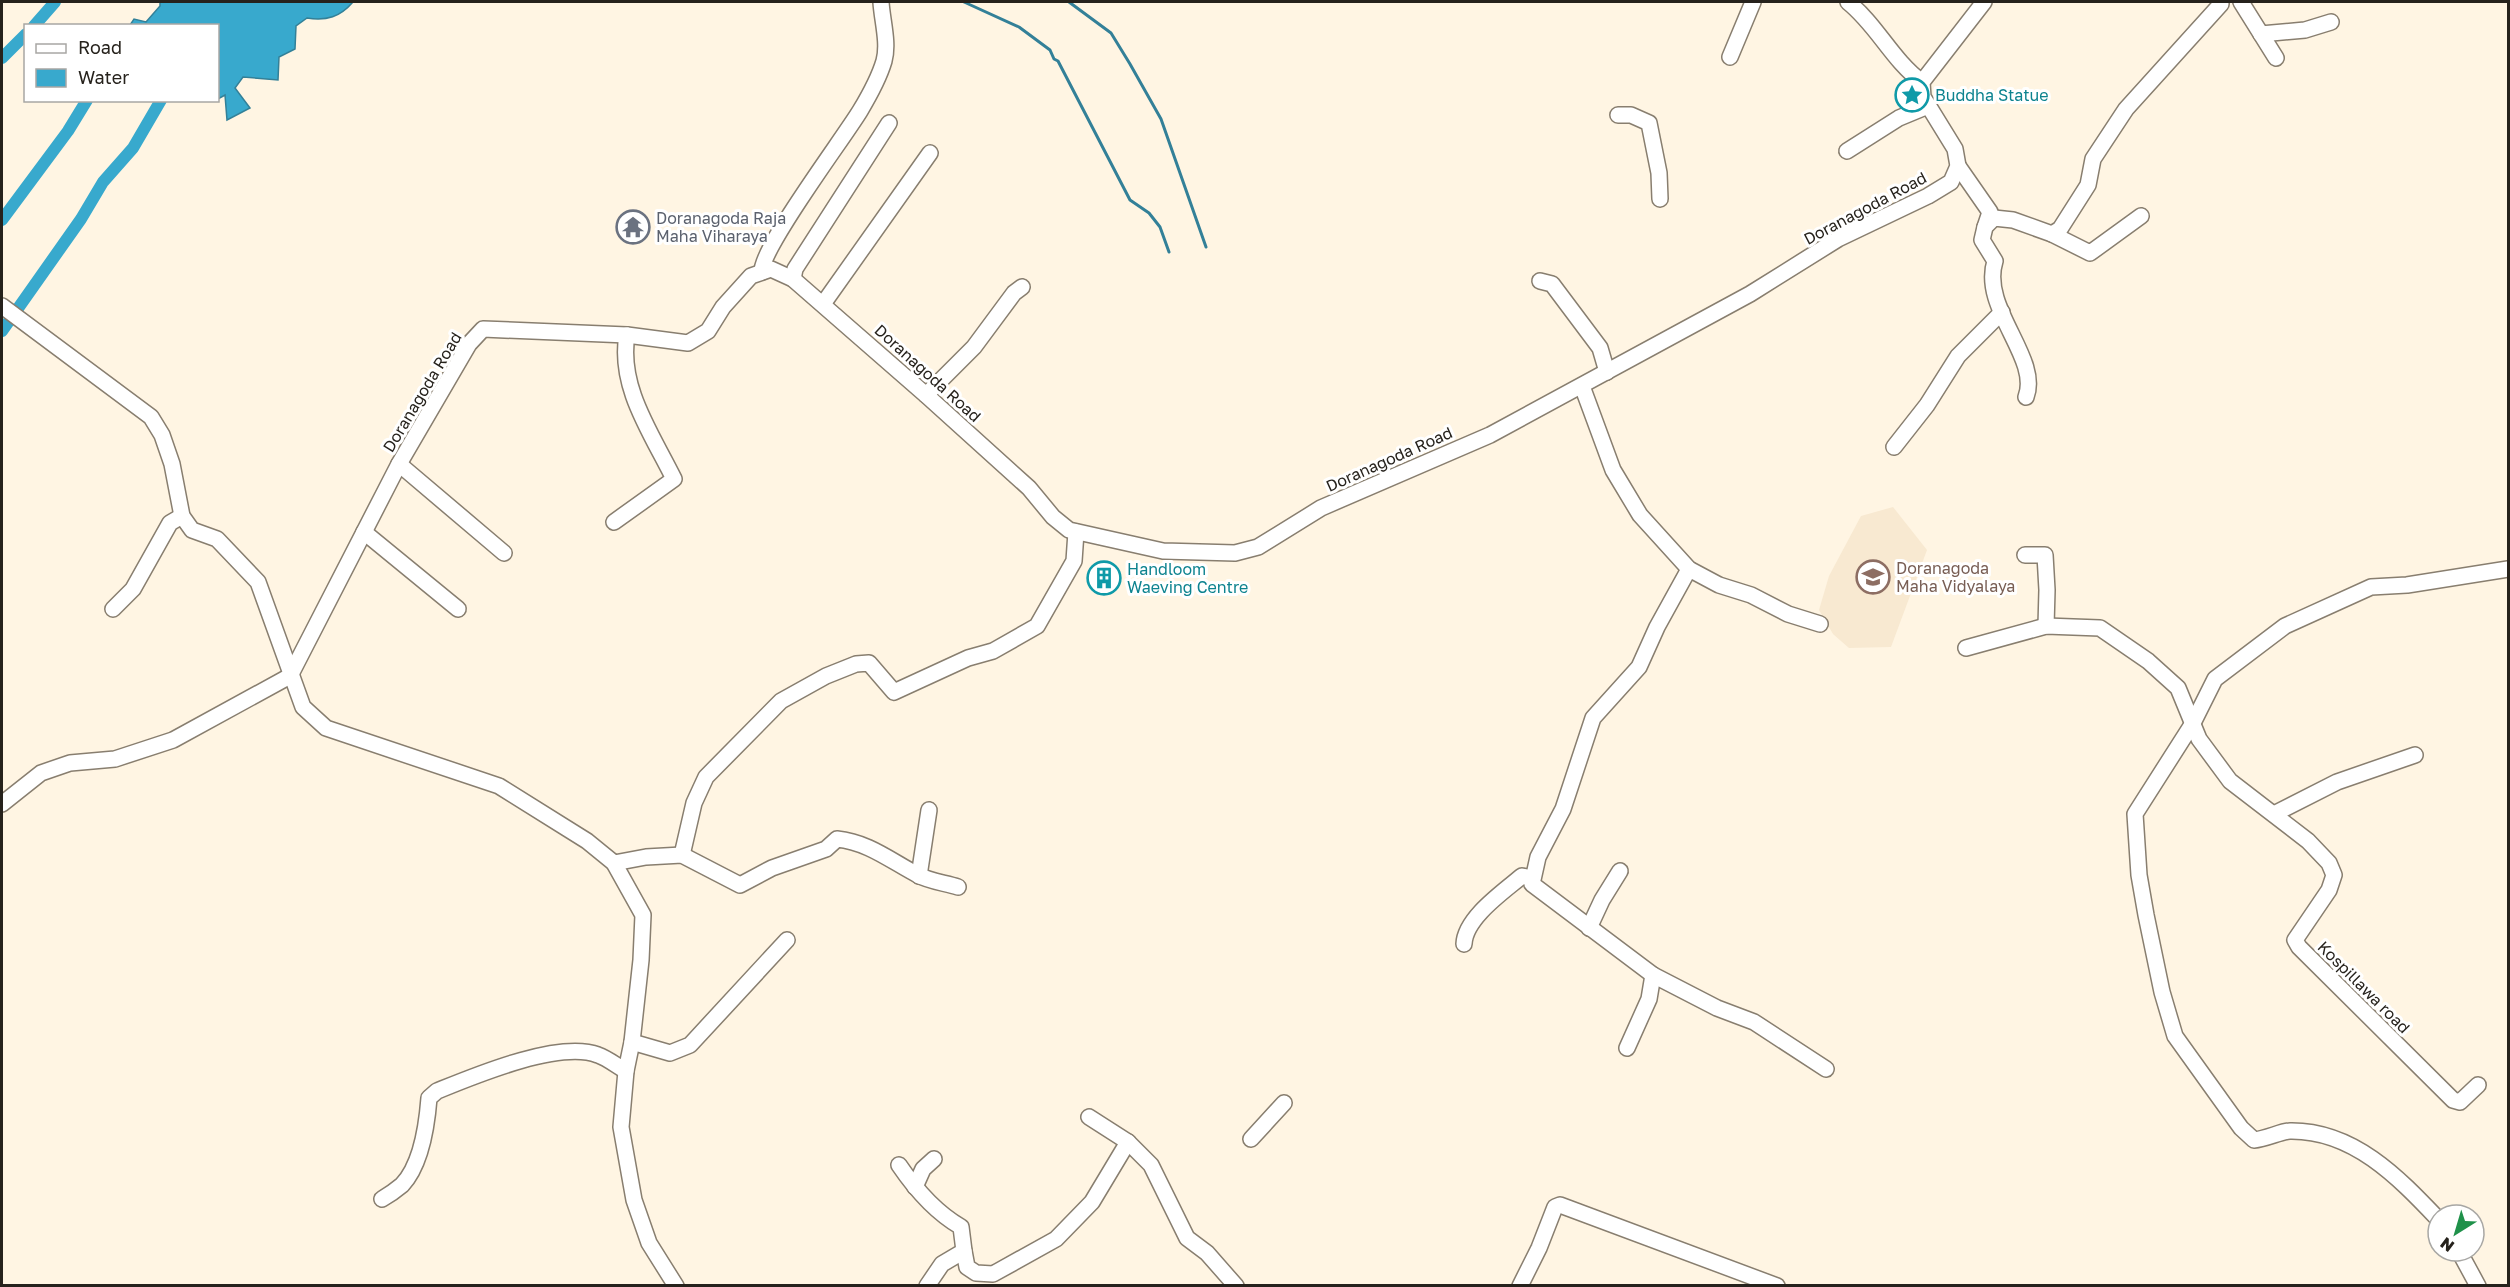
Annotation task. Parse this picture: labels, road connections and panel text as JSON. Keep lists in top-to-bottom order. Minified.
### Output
{"streets":{"street":["Doranagoda Road","Kospillawa road"]},"places":{"place":["Buddha Statue"],"temple":["Doranagoda Raja Maha Viharaya"],"school or university":["Doranagoda Maha Vidyalaya"],"building":["Handloom Waeving Centre"]},"legend":["Road","Water"],"north":"bottom left"}
